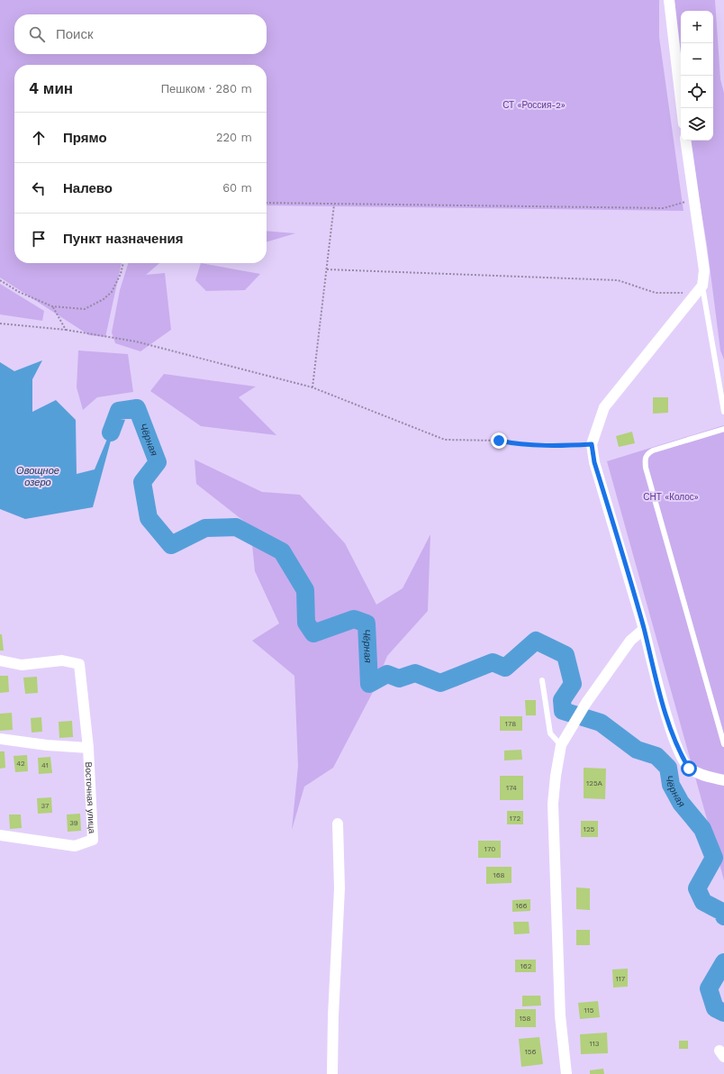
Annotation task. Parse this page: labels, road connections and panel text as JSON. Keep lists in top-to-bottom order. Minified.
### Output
{"streets":{"street":["Восточная улица"]},"water":["Чёрная","Овощное озеро"],"parks":["СТ «Россия-2»","СНТ «Колос»"],"house_numbers":["178","42","41","125А","174","37","172","39","125","170","168","166","162","117","115","158","113","156"],"page":{"map_buttons":["+","−"],"search":"Поиск","heading":["4 мин","Пешком · 280 m"],"list":[["Прямо","220 m"],["Налево","60 m"],"Пункт назначения"]}}
